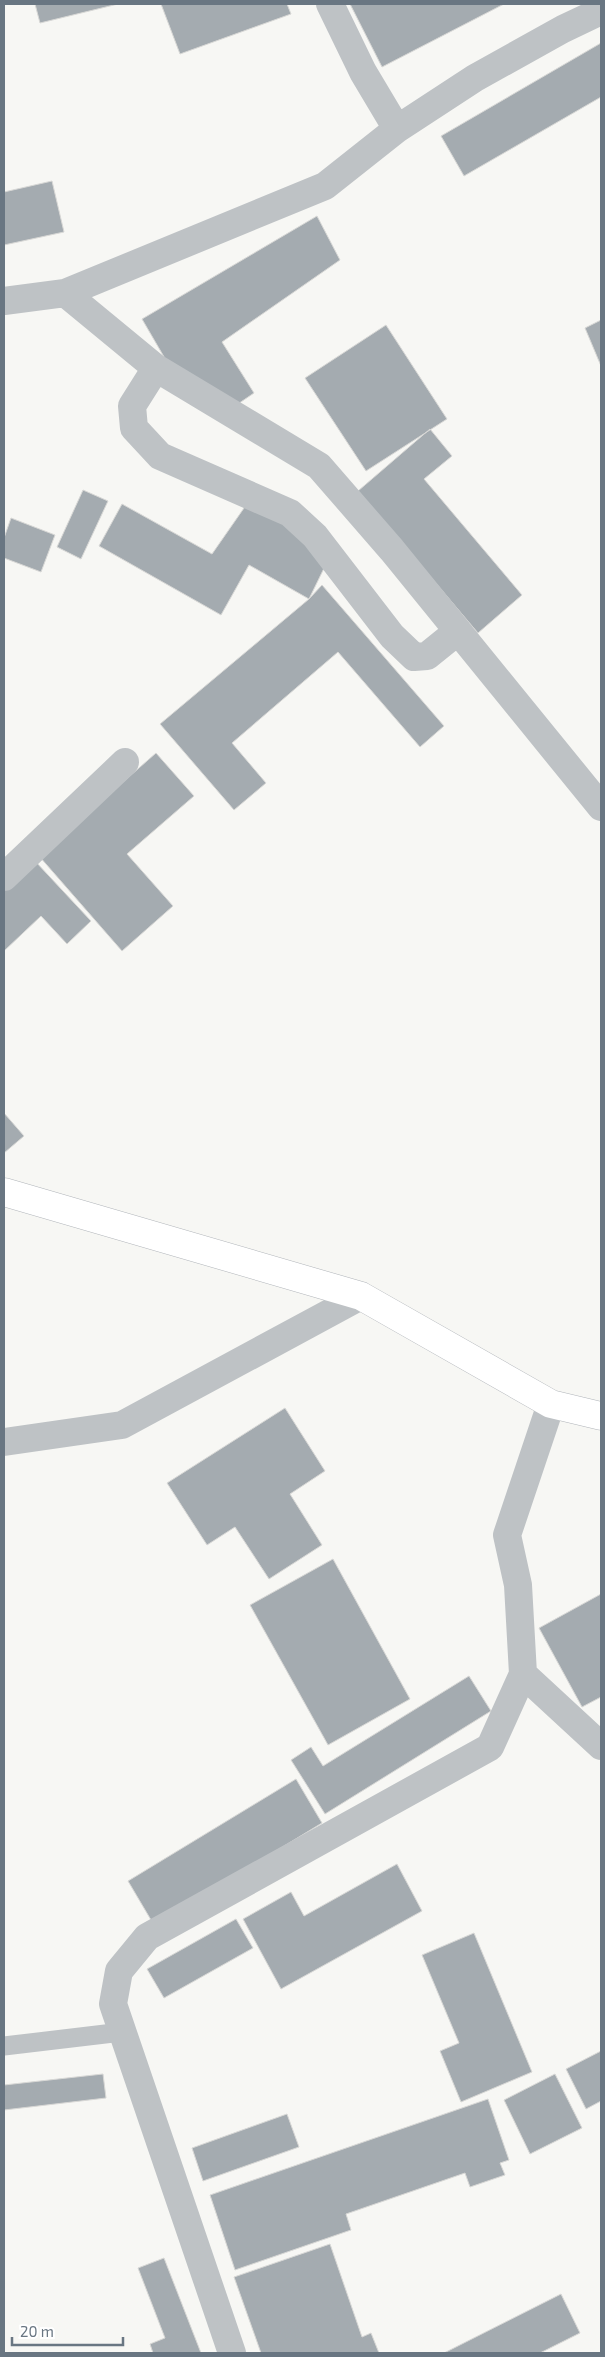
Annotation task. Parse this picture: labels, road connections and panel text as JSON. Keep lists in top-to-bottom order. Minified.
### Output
{"scale_bar":"20 m"}
